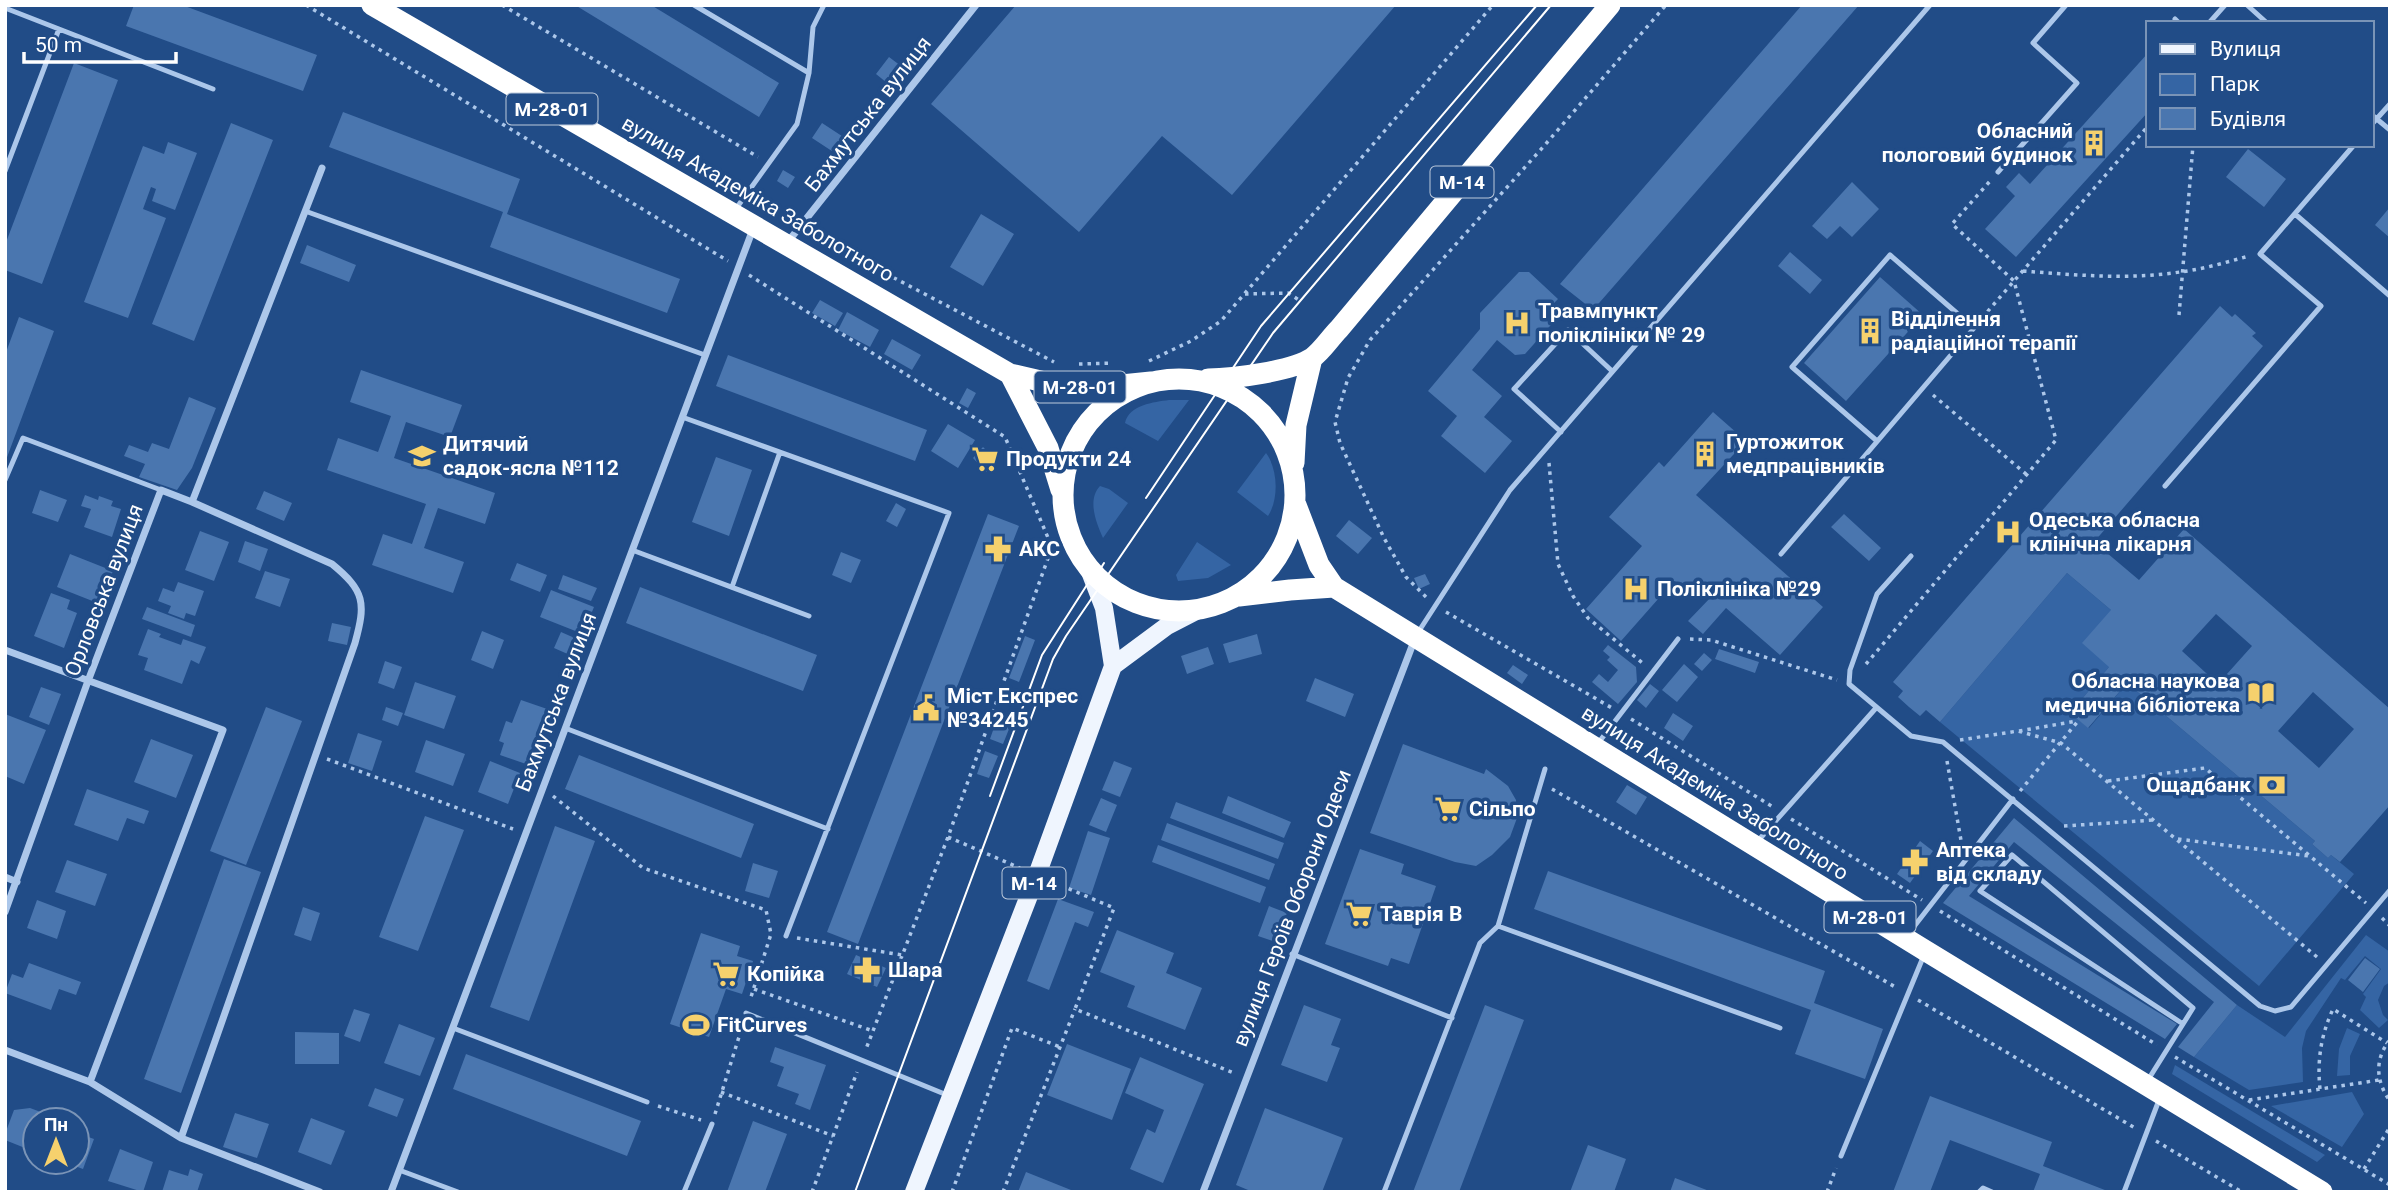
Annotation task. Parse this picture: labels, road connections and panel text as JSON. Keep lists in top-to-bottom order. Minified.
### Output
{"streets":{"highway":["М-28-01","М-14","вулиця Академіка Заболотного"],"street":["Бахмутська вулиця","Орловська вулиця","вулиця Героїв Оборони Одеси"]},"crossings":[["М-28-01","М-14"],["М-28-01","вулиця Академіка Заболотного"],["Бахмутська вулиця","вулиця Академіка Заболотного"],["М-14","вулиця Академіка Заболотного"],["вулиця Академіка Заболотного","вулиця Героїв Оборони Одеси"]],"places":{"building":["Обласний пологовий будинок","Відділення радіаційної терапії","Гуртожиток медпрацівників"],"hospital":["Травмпункт поліклініки № 29","Одеська обласна клінічна лікарня","Поліклініка №29"],"school or university":["Дитячий садок-ясла №112"],"supermarket":["Продукти 24","Сільпо","Таврія В","Копійка"],"pharmacy":["АКС","Аптека від складу","Шара"],"library":["Обласна наукова медична бібліотека"],"public building":["Міст Експрес №34245"],"bank":["Ощадбанк"],"sports":["FitCurves"]},"legend":["Вулиця","Парк","Будівля"],"scale_bar":"50 m","north":"top"}
